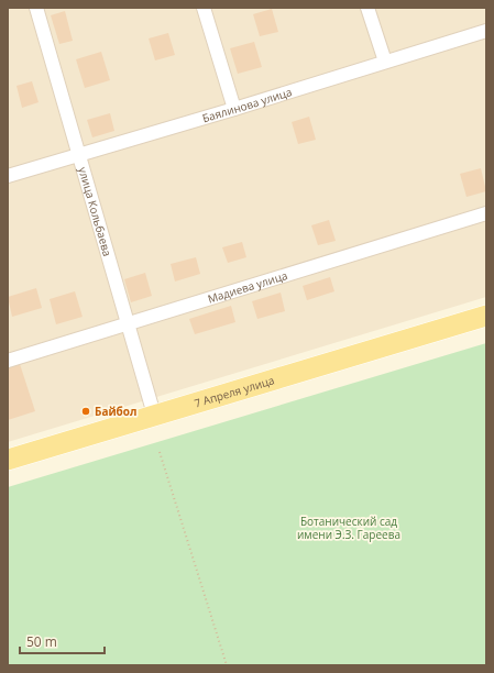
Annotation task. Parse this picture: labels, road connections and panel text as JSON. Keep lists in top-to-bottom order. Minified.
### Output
{"streets":{"main road":["7 Апреля улица"],"street":["Баялинова улица","улица Кольбаева","Мадиева улица"]},"crossings":[["Баялинова улица","улица Кольбаева"],["улица Кольбаева","Мадиева улица"],["улица Кольбаева","7 Апреля улица"]],"parks":["Ботанический сад имени Э.З. Гареева"],"places":["Байбол"],"scale_bar":"50 m"}
